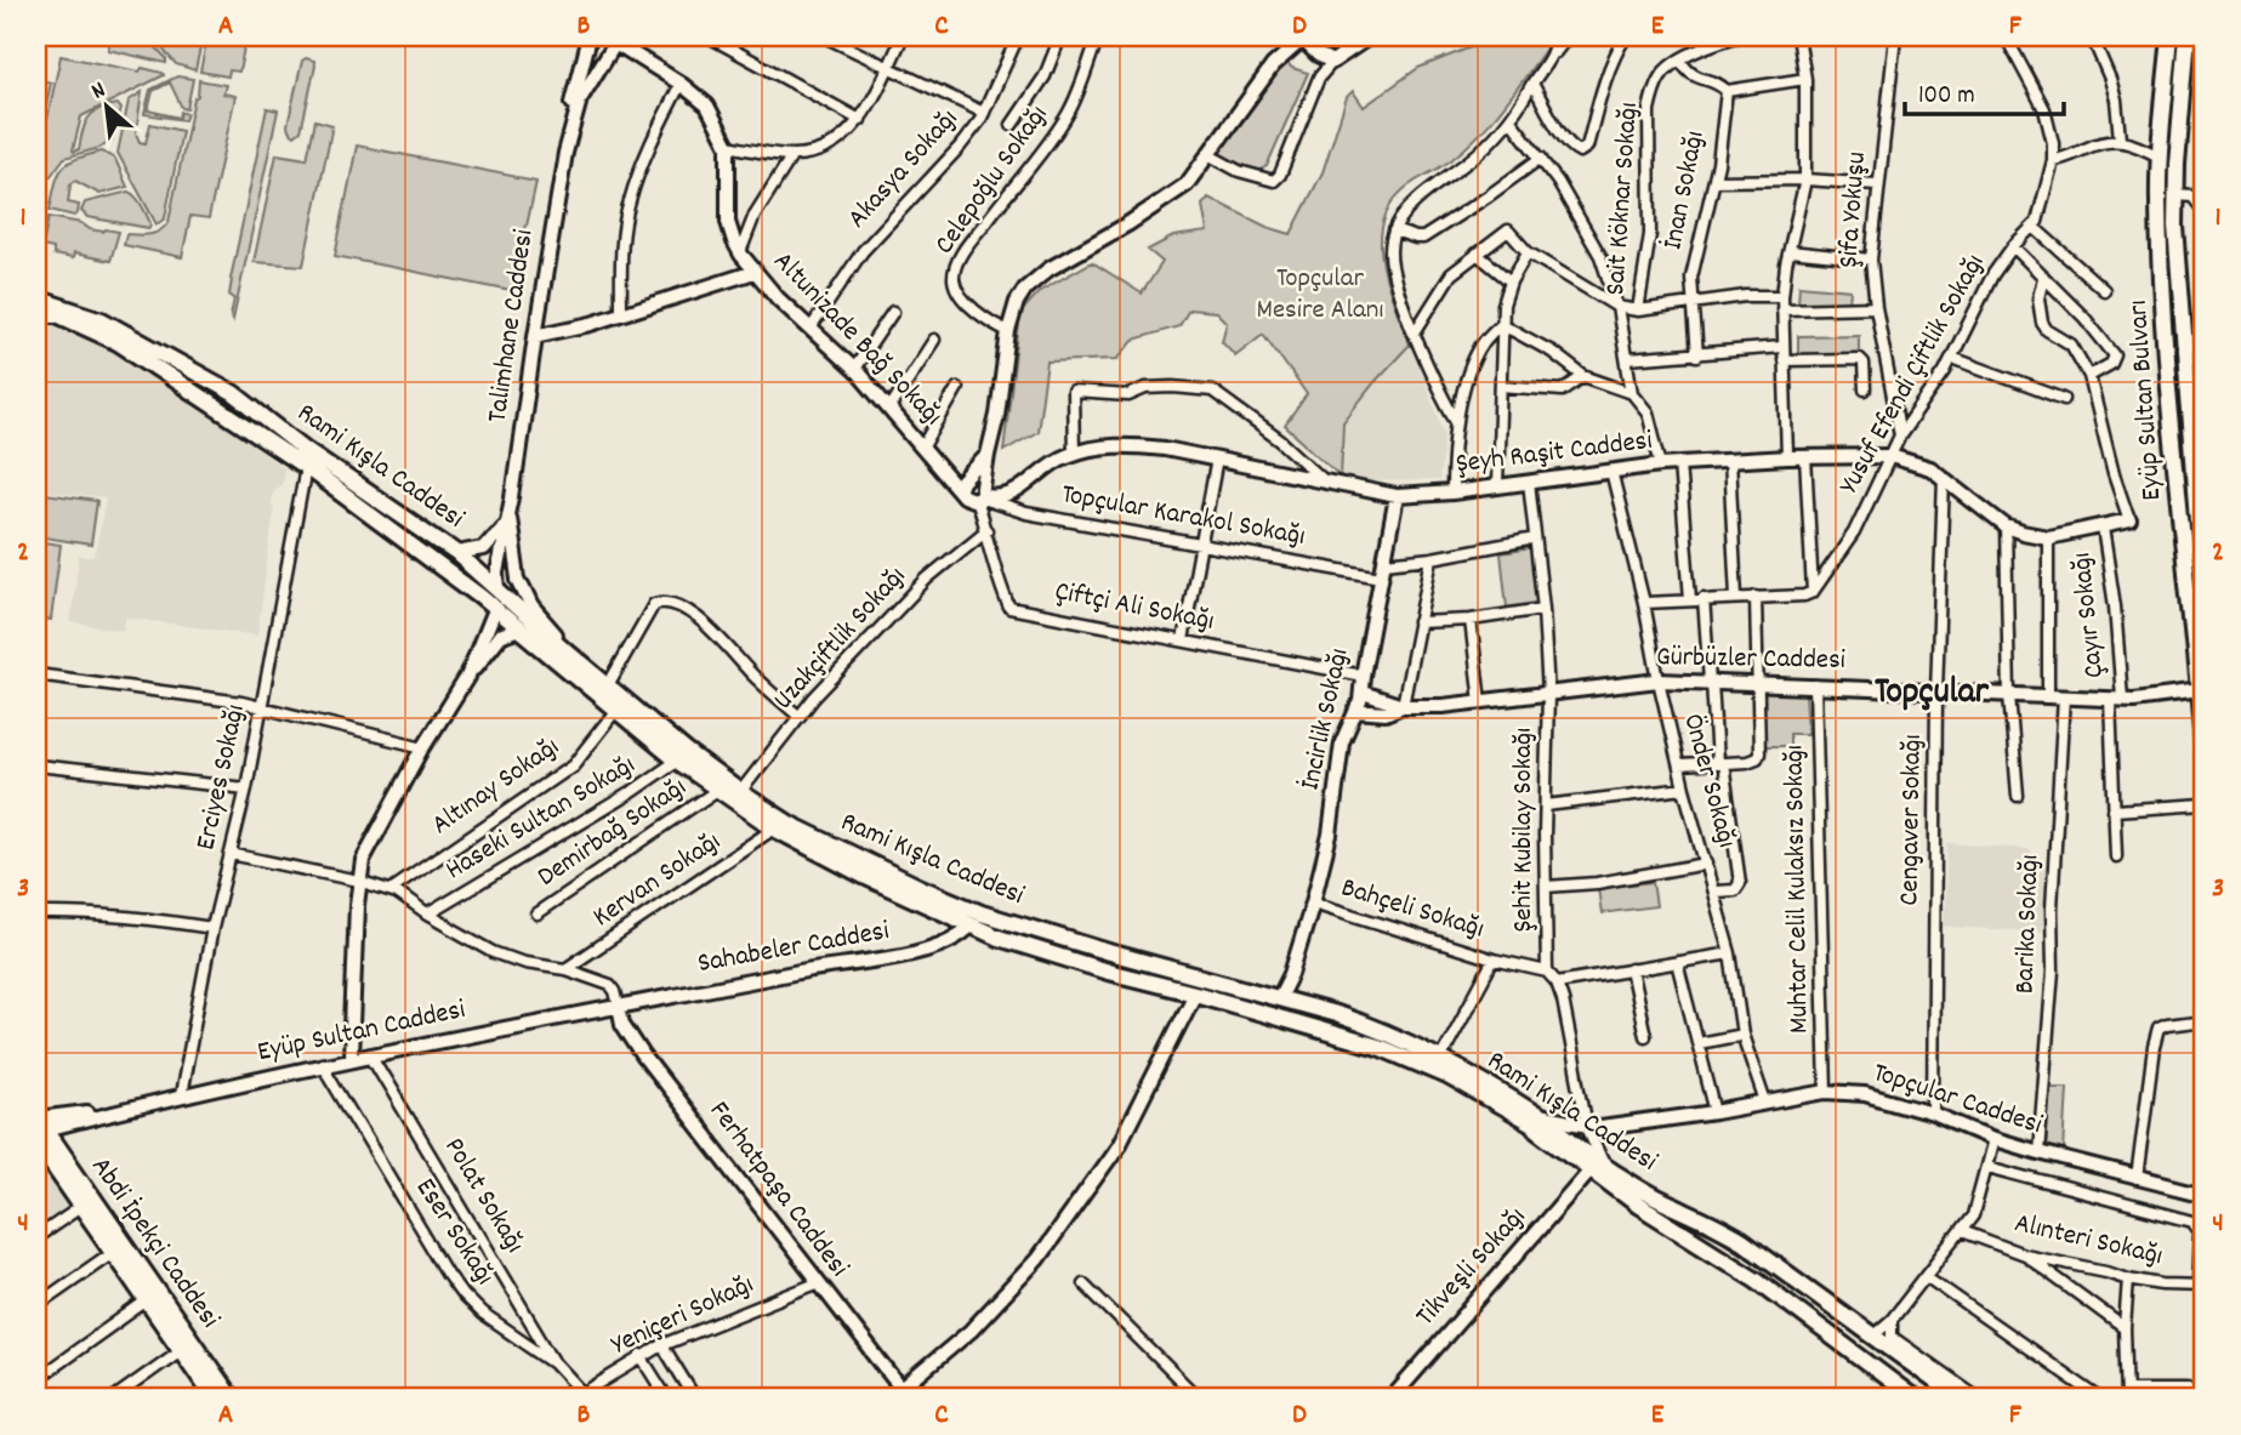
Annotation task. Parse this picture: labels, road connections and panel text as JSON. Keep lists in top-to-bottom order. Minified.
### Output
{"streets":{"main road":["Eyüp Sultan Bulvarı","Rami Kışla Caddesi","Abdi İpekçi Caddesi"],"street":["Akasya Sokağı","Celepoğlu Sokağı","İnan Sokağı","Sait Köknar Sokağı","Şifa Yokuşu","Talimhane Caddesi","Altunizade Bağ Sokağı","Yusuf Efendi Çiftlik Sokağı","Şeyh Raşit Caddesi","Topçular Karakol Sokağı","Çiftçi Ali Sokağı","Çayır Sokağı","Uzakçiftlik Sokağı","Gürbüzler Caddesi","İncirlik Sokağı","Erciyes Sokağı","Önder Sokağı","Altınay Sokağı","Haseki Sultan Sokağı","Cengaver Sokağı","Şehit Kubilay Sokağı","Demirbağ Sokağı","Kervan Sokağı","Muhtar Celil Kulaksız Sokağı","Bahçeli Sokağı","Barika Sokağı","Sahabeler Caddesi","Eyüp Sultan Caddesi","Topçular Caddesi","Ferhatpaşa Caddesi","Polat Sokağı","Eser Sokağı","Alınteri Sokağı","Tikveşli Sokağı","Yeniçeri Sokağı"]},"crossings":[["Akasya Sokağı","Altunizade Bağ Sokağı"],["Şifa Yokuşu","Yusuf Efendi Çiftlik Sokağı"],["Talimhane Caddesi","Altunizade Bağ Sokağı"],["Talimhane Caddesi","Rami Kışla Caddesi"],["Altunizade Bağ Sokağı","Şeyh Raşit Caddesi"],["Altunizade Bağ Sokağı","Topçular Karakol Sokağı"],["Altunizade Bağ Sokağı","Çiftçi Ali Sokağı"],["Yusuf Efendi Çiftlik Sokağı","Şeyh Raşit Caddesi"],["Eyüp Sultan Bulvarı","Gürbüzler Caddesi"],["Şeyh Raşit Caddesi","Topçular Karakol Sokağı"],["Şeyh Raşit Caddesi","Çiftçi Ali Sokağı"],["Şeyh Raşit Caddesi","Çayır Sokağı"],["Şeyh Raşit Caddesi","İncirlik Sokağı"],["Şeyh Raşit Caddesi","Önder Sokağı"],["Şeyh Raşit Caddesi","Cengaver Sokağı"],["Şeyh Raşit Caddesi","Şehit Kubilay Sokağı"],["Rami Kışla Caddesi","Uzakçiftlik Sokağı"],["Rami Kışla Caddesi","İncirlik Sokağı"],["Rami Kışla Caddesi","Erciyes Sokağı"],["Rami Kışla Caddesi","Altınay Sokağı"],["Rami Kışla Caddesi","Haseki Sultan Sokağı"],["Rami Kışla Caddesi","Şehit Kubilay Sokağı"],["Rami Kışla Caddesi","Demirbağ Sokağı"],["Rami Kışla Caddesi","Kervan Sokağı"],["Rami Kışla Caddesi","Sahabeler Caddesi"],["Rami Kışla Caddesi","Topçular Caddesi"],["Rami Kışla Caddesi","Tikveşli Sokağı"],["Topçular Karakol Sokağı","Çiftçi Ali Sokağı"],["Topçular Karakol Sokağı","İncirlik Sokağı"],["Topçular Karakol Sokağı","Şehit Kubilay Sokağı"],["Çiftçi Ali Sokağı","Uzakçiftlik Sokağı"],["Çiftçi Ali Sokağı","İncirlik Sokağı"],["Çayır Sokağı","Gürbüzler Caddesi"],["Gürbüzler Caddesi","Önder Sokağı"],["Gürbüzler Caddesi","Cengaver Sokağı"],["Gürbüzler Caddesi","Şehit Kubilay Sokağı"],["Gürbüzler Caddesi","Muhtar Celil Kulaksız Sokağı"],["Gürbüzler Caddesi","Barika Sokağı"],["İncirlik Sokağı","Bahçeli Sokağı"],["Erciyes Sokağı","Eyüp Sultan Caddesi"],["Önder Sokağı","Topçular Caddesi"],["Cengaver Sokağı","Topçular Caddesi"],["Şehit Kubilay Sokağı","Bahçeli Sokağı"],["Şehit Kubilay Sokağı","Topçular Caddesi"],["Şehit Kubilay Sokağı","Tikveşli Sokağı"],["Muhtar Celil Kulaksız Sokağı","Topçular Caddesi"],["Barika Sokağı","Topçular Caddesi"],["Sahabeler Caddesi","Eyüp Sultan Caddesi"],["Sahabeler Caddesi","Ferhatpaşa Caddesi"],["Eyüp Sultan Caddesi","Ferhatpaşa Caddesi"],["Eyüp Sultan Caddesi","Polat Sokağı"],["Eyüp Sultan Caddesi","Eser Sokağı"],["Eyüp Sultan Caddesi","Abdi İpekçi Caddesi"],["Ferhatpaşa Caddesi","Yeniçeri Sokağı"],["Polat Sokağı","Eser Sokağı"],["Eser Sokağı","Yeniçeri Sokağı"]],"districts":["Topçular"],"parks":["Topçular Mesire Alanı"],"scale_bar":"100 m","north":"top left","grid":{"columns":["A","B","C","D","E","F"],"rows":["1","2","3","4"]}}
